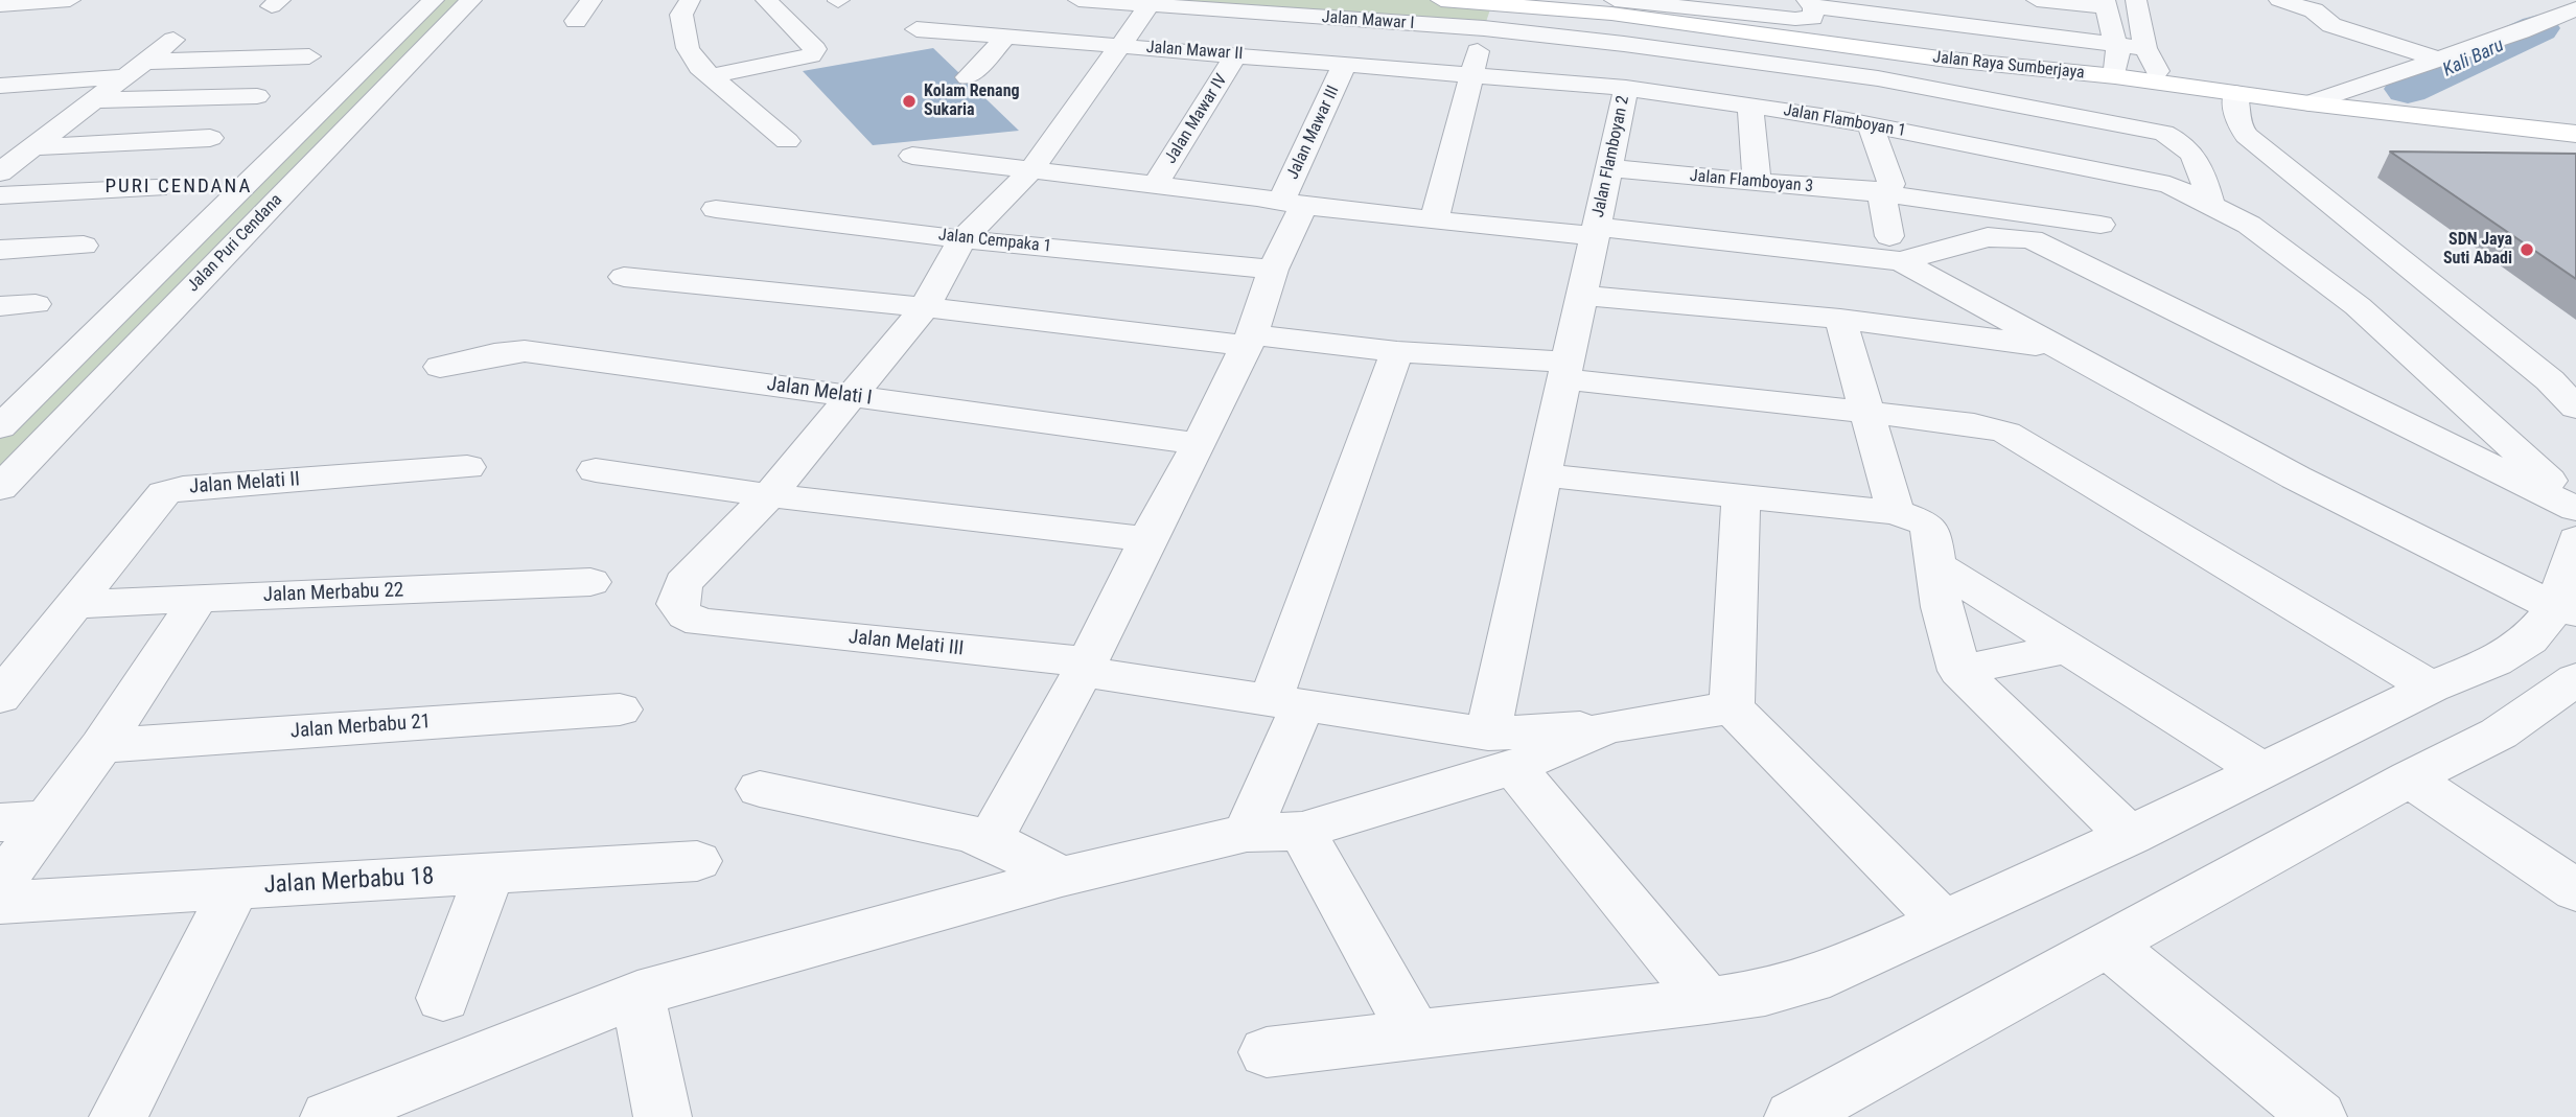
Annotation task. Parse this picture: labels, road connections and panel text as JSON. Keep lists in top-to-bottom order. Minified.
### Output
{"streets":{"street":["Jalan Mawar I","Jalan Mawar II","Jalan Raya Sumberjaya","Jalan Mawar IV","Jalan Flamboyan 1","Jalan Mawar III","Jalan Flamboyan 2","Jalan Flamboyan 3","Jalan Cempaka 1","Jalan Puri Cendana","Jalan Melati I","Jalan Melati II","Jalan Merbabu 22","Jalan Melati III","Jalan Merbabu 21","Jalan Merbabu 18"]},"crossings":[["Jalan Mawar I","Jalan Flamboyan 1"],["Jalan Mawar II","Jalan Mawar IV"],["Jalan Mawar II","Jalan Flamboyan 1"],["Jalan Mawar II","Jalan Mawar III"],["Jalan Flamboyan 1","Jalan Flamboyan 2"],["Jalan Mawar III","Jalan Cempaka 1"],["Jalan Mawar III","Jalan Melati I"],["Jalan Mawar III","Jalan Melati III"],["Jalan Flamboyan 2","Jalan Flamboyan 3"],["Jalan Flamboyan 2","Jalan Melati III"],["Jalan Melati II","Jalan Merbabu 22"]],"districts":["PURI CENDANA"],"water":["Kali Baru"],"places":["Kolam Renang Sukaria","SDN Jaya Suti Abadi"]}
